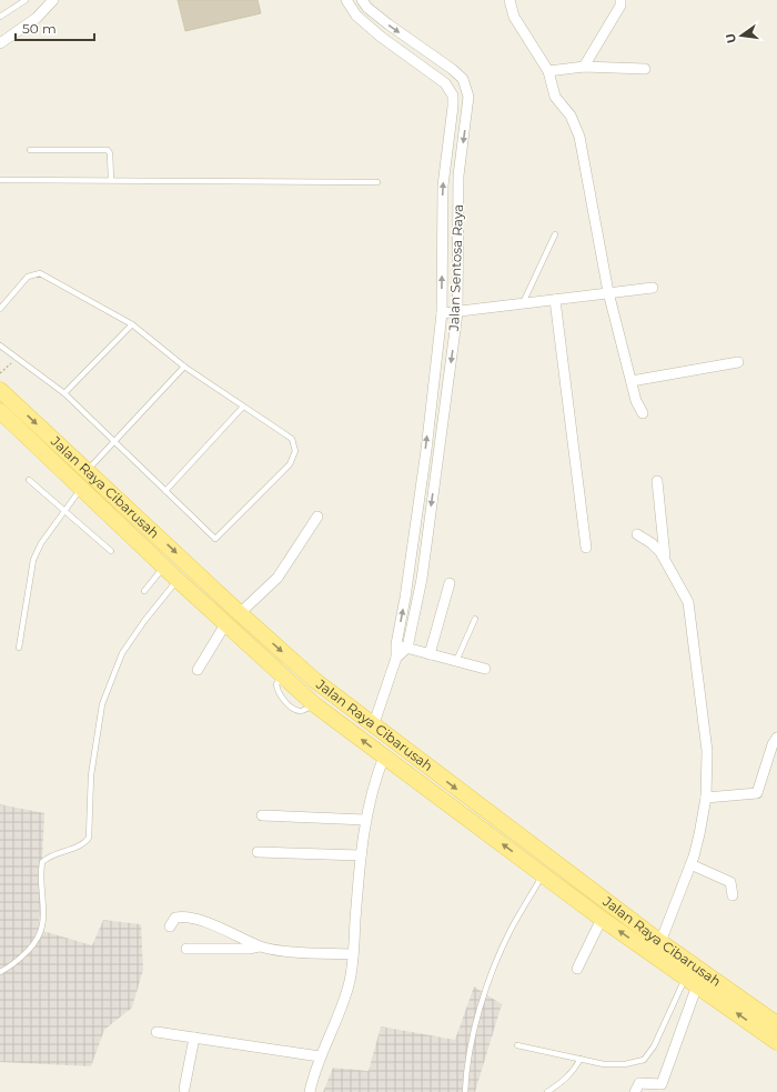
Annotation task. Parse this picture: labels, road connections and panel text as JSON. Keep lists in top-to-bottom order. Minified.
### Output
{"streets":{"main road":["Jalan Raya Cibarusah"],"street":["Jalan Sentosa Raya"]},"crossings":[["Jalan Sentosa Raya","Jalan Raya Cibarusah"]],"scale_bar":"50 m","north":"left"}
